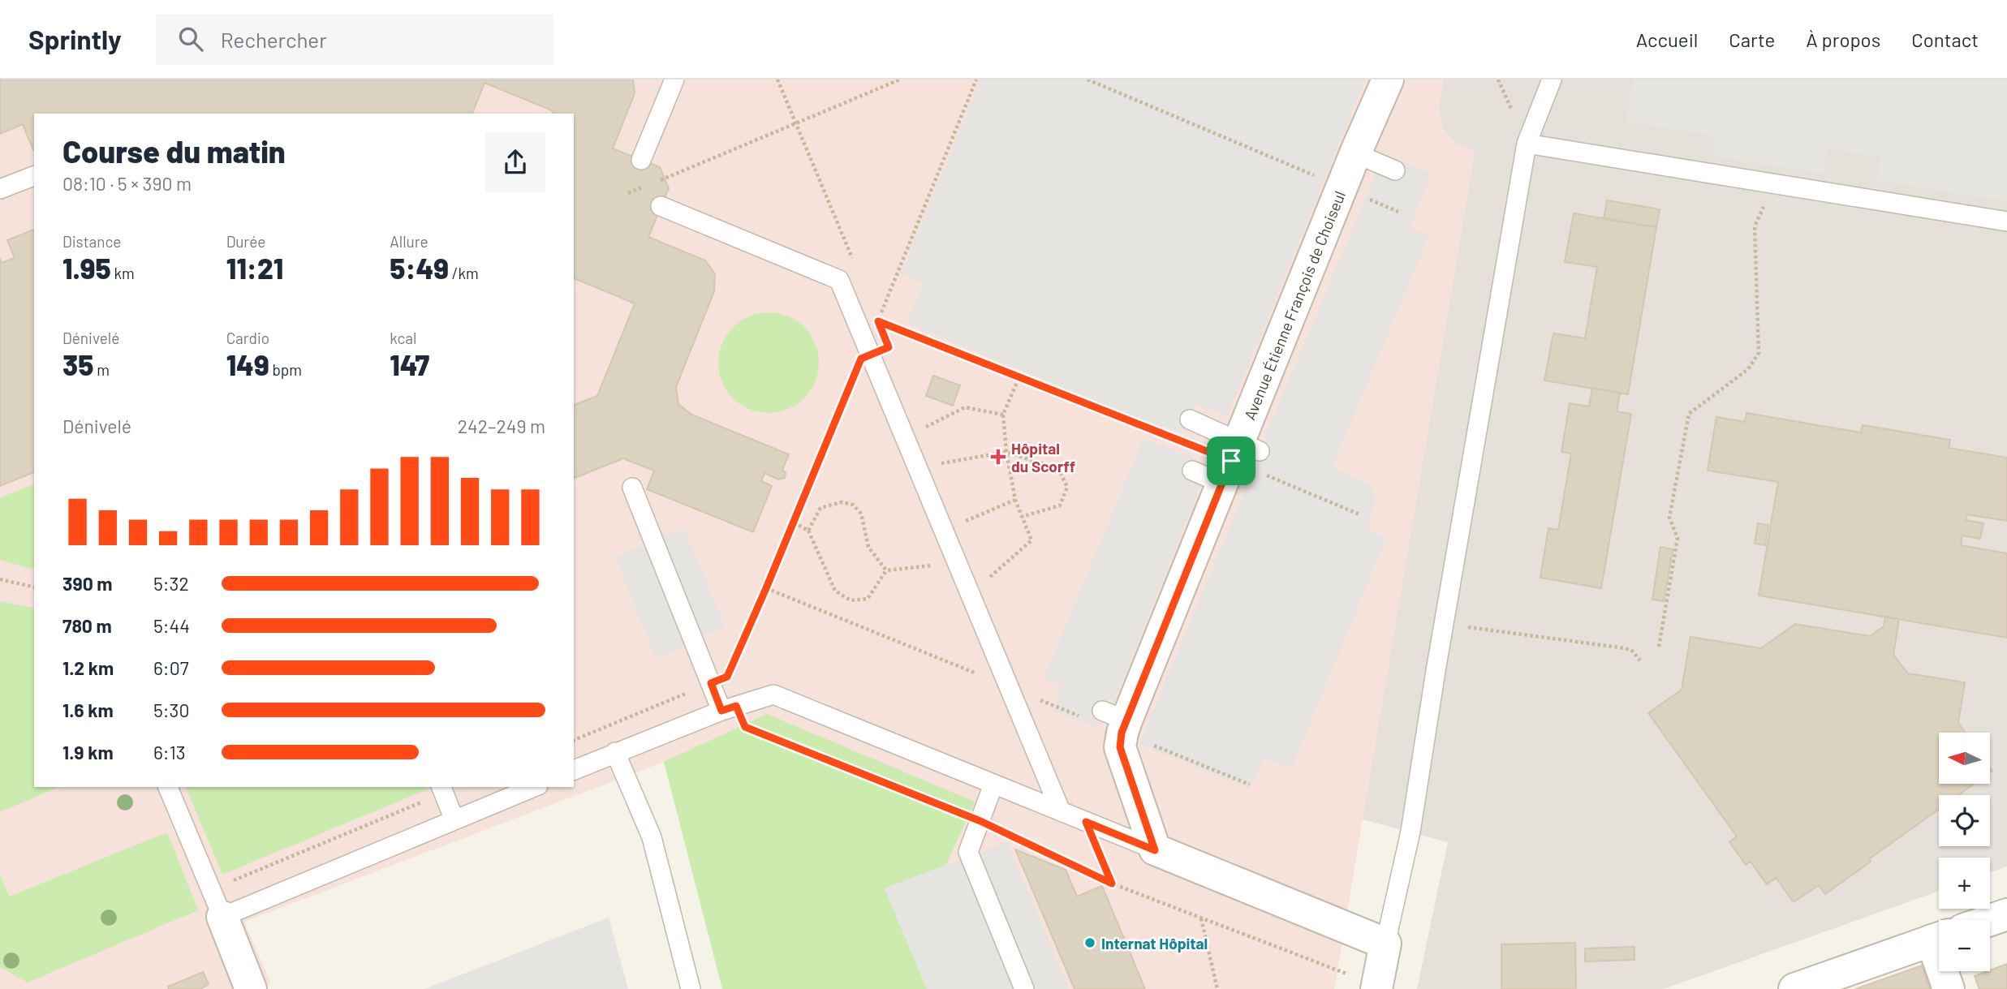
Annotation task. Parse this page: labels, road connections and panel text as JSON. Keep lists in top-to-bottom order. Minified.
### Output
{"streets":{"street":["Avenue Étienne François de Choiseul"]},"places":{"health":["Hôpital du Scorff"],"other":["Internat Hôpital"]},"north":"left","page":{"header":"Sprintly","search":"Rechercher","nav":["Accueil","Carte","À propos","Contact"],"heading":["Course du matin","08:10 · 5 × 390 m"],"stats":[["Distance","1.95 km"],["Durée","11:21"],["Allure","5:49 /km"],["Dénivelé","35 m"],["Cardio","149 bpm"],["kcal","147"]],"chart":["Dénivelé","242–249 m"],"list":[{"name":"390 m","note":"5:32"},{"name":"780 m","note":"5:44"},{"name":"1.2 km","note":"6:07"},{"name":"1.6 km","note":"5:30"},{"name":"1.9 km","note":"6:13"}],"map_buttons":["+","−"]}}
